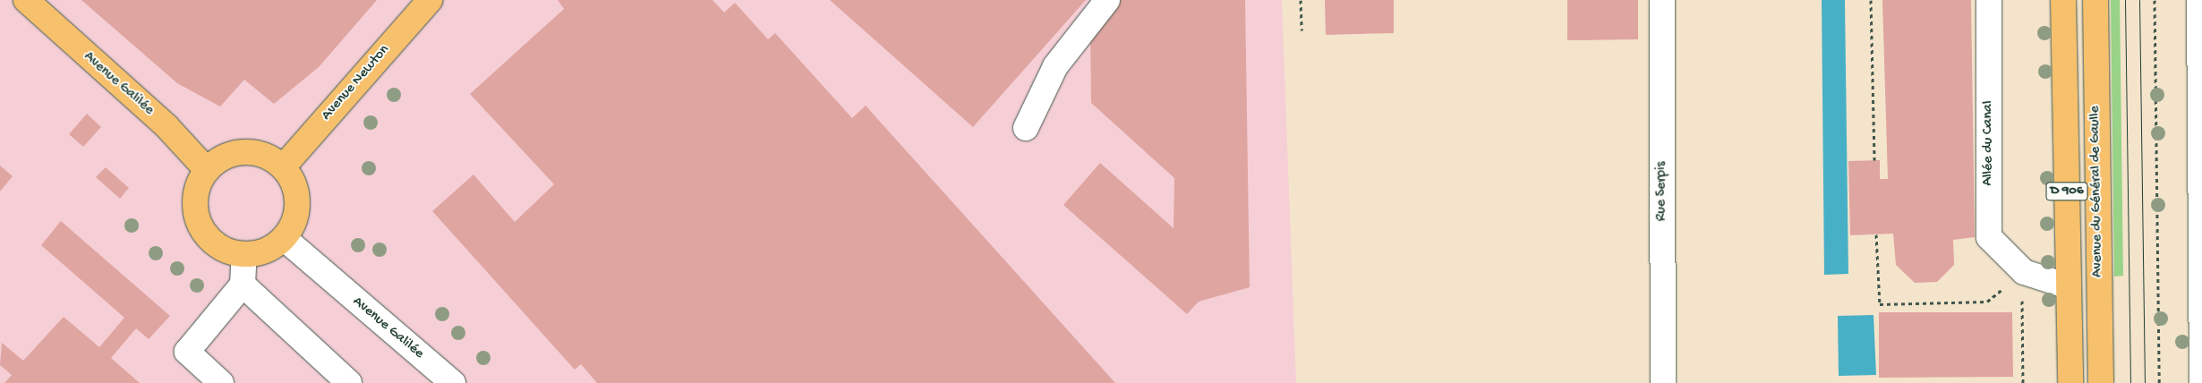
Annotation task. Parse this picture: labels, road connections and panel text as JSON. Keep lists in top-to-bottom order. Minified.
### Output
{"streets":{"main road":["Avenue Newton","Avenue Galilée","D 906","Avenue du Général de Gaulle"],"street":["Allée du Canal","Rue Serpis"]},"crossings":[["Avenue Newton","Avenue Galilée"],["Allée du Canal","Avenue du Général de Gaulle"]]}
